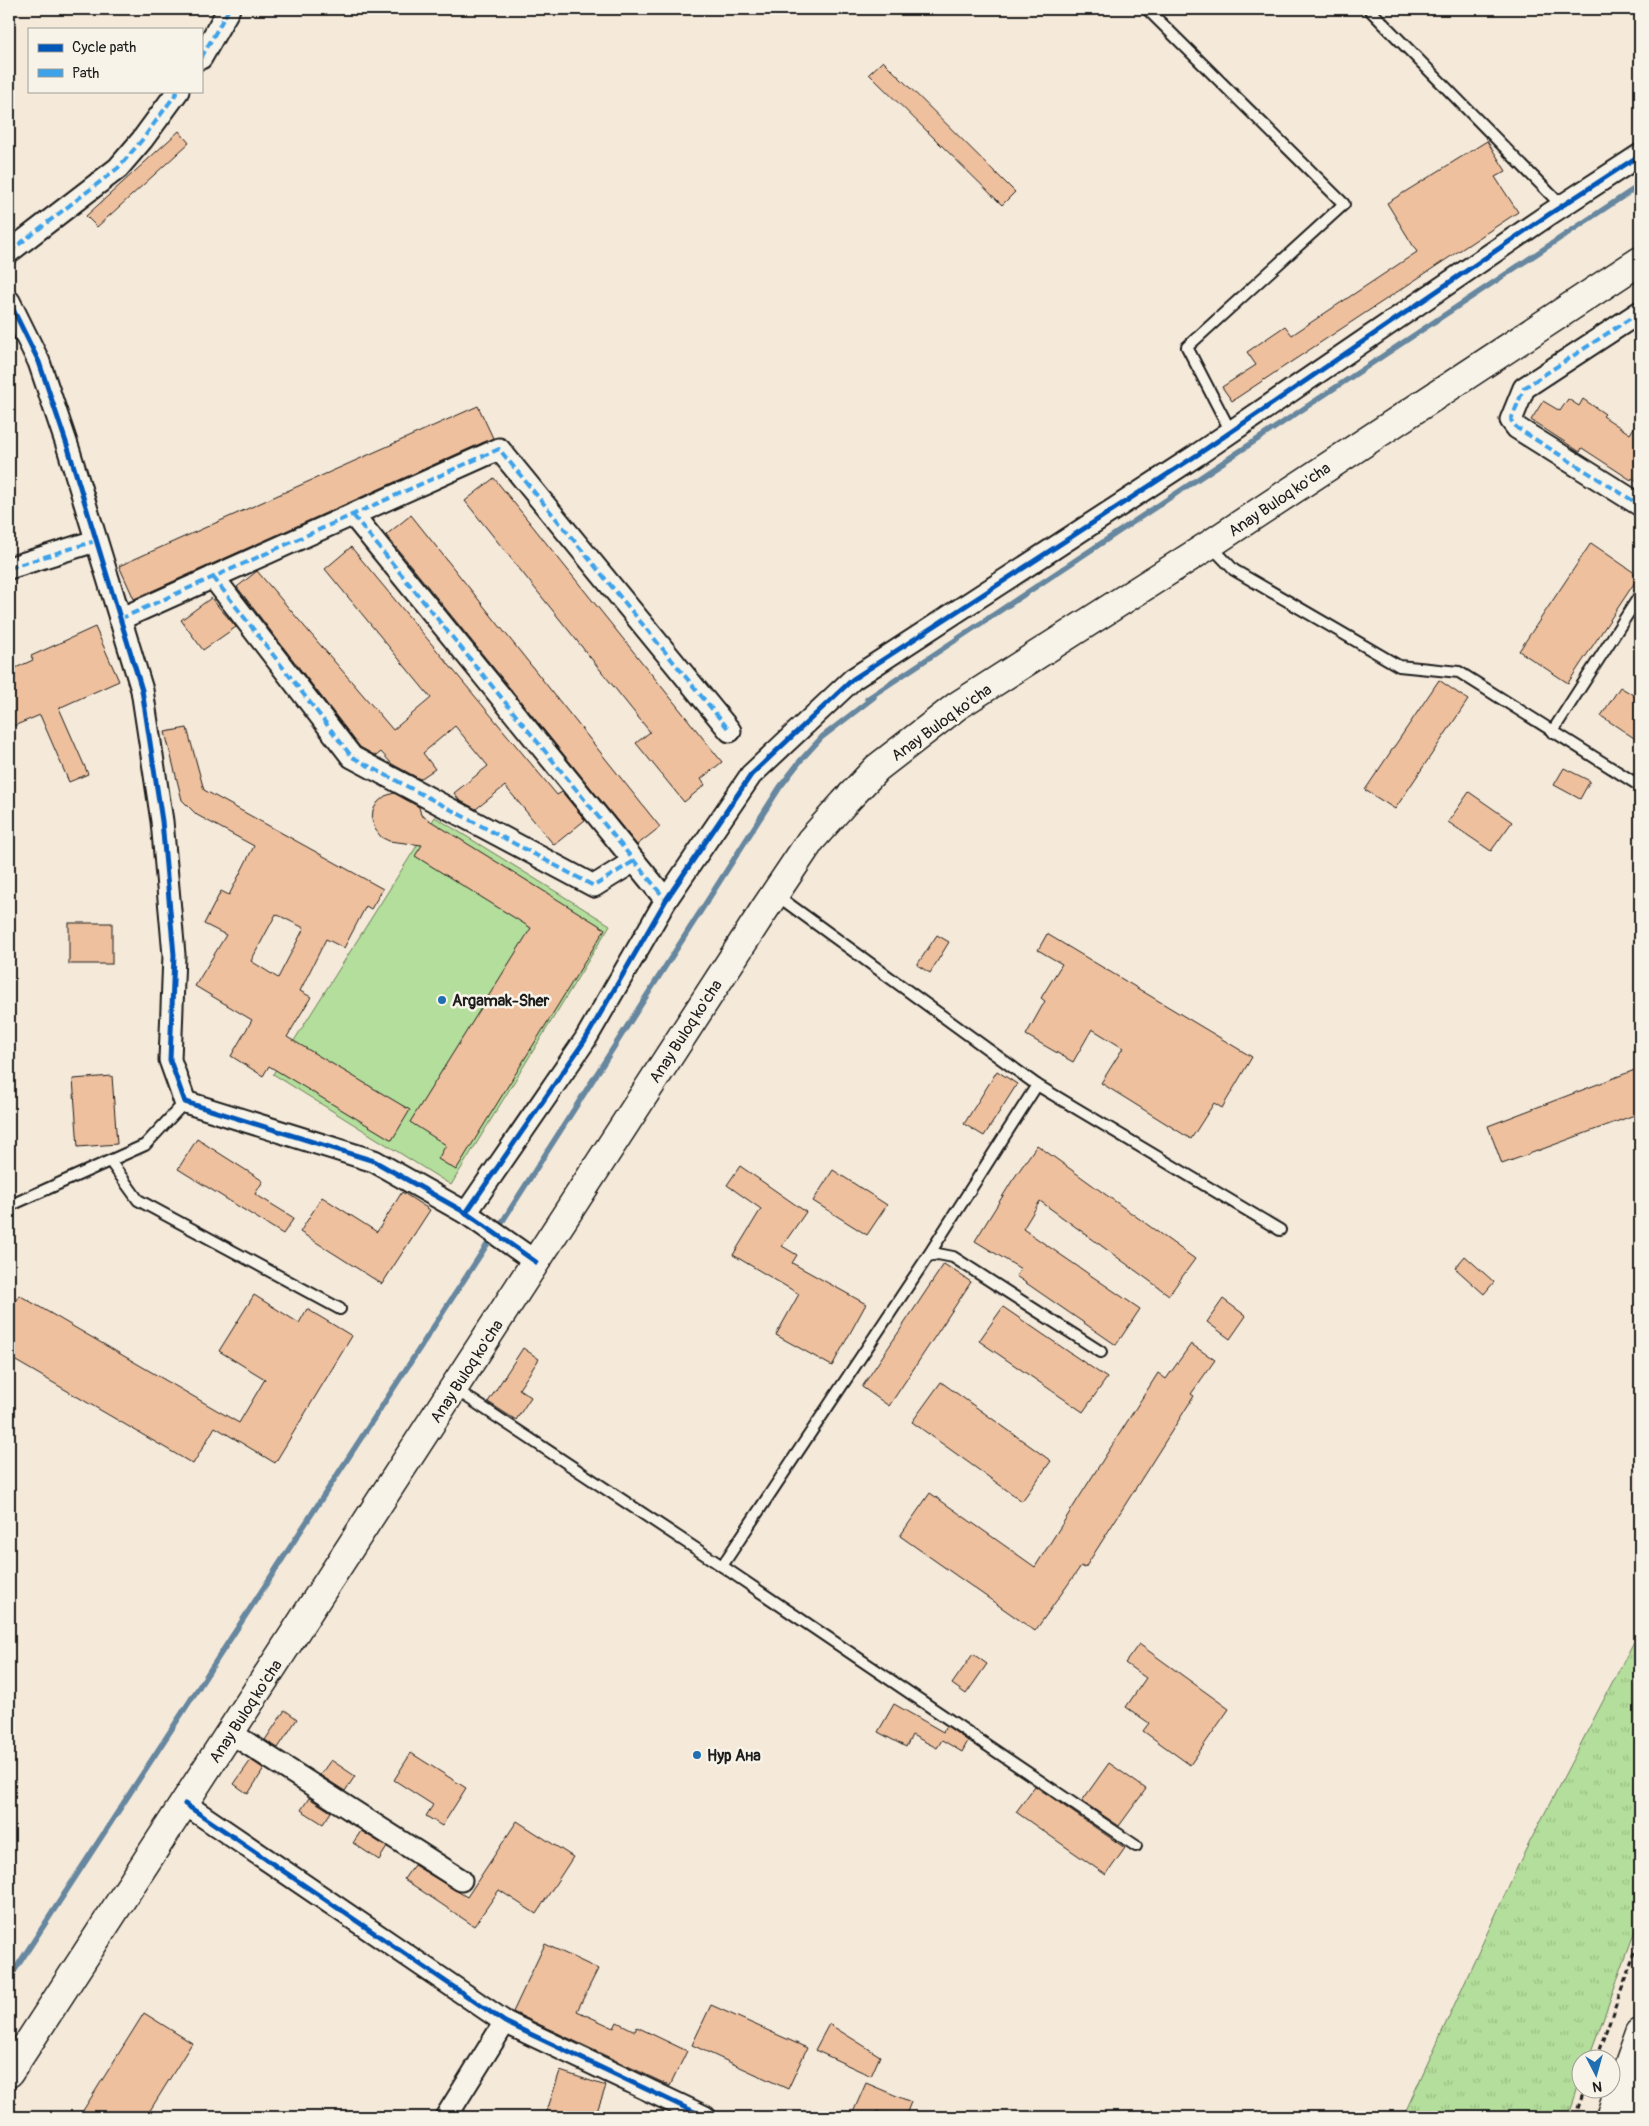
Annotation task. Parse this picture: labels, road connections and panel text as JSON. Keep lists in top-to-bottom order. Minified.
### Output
{"streets":{"main road":["Anay Buloq ko'cha"]},"places":["Argamak-Sher","Нур Ана"],"legend":["Cycle path","Path"],"north":"bottom"}
